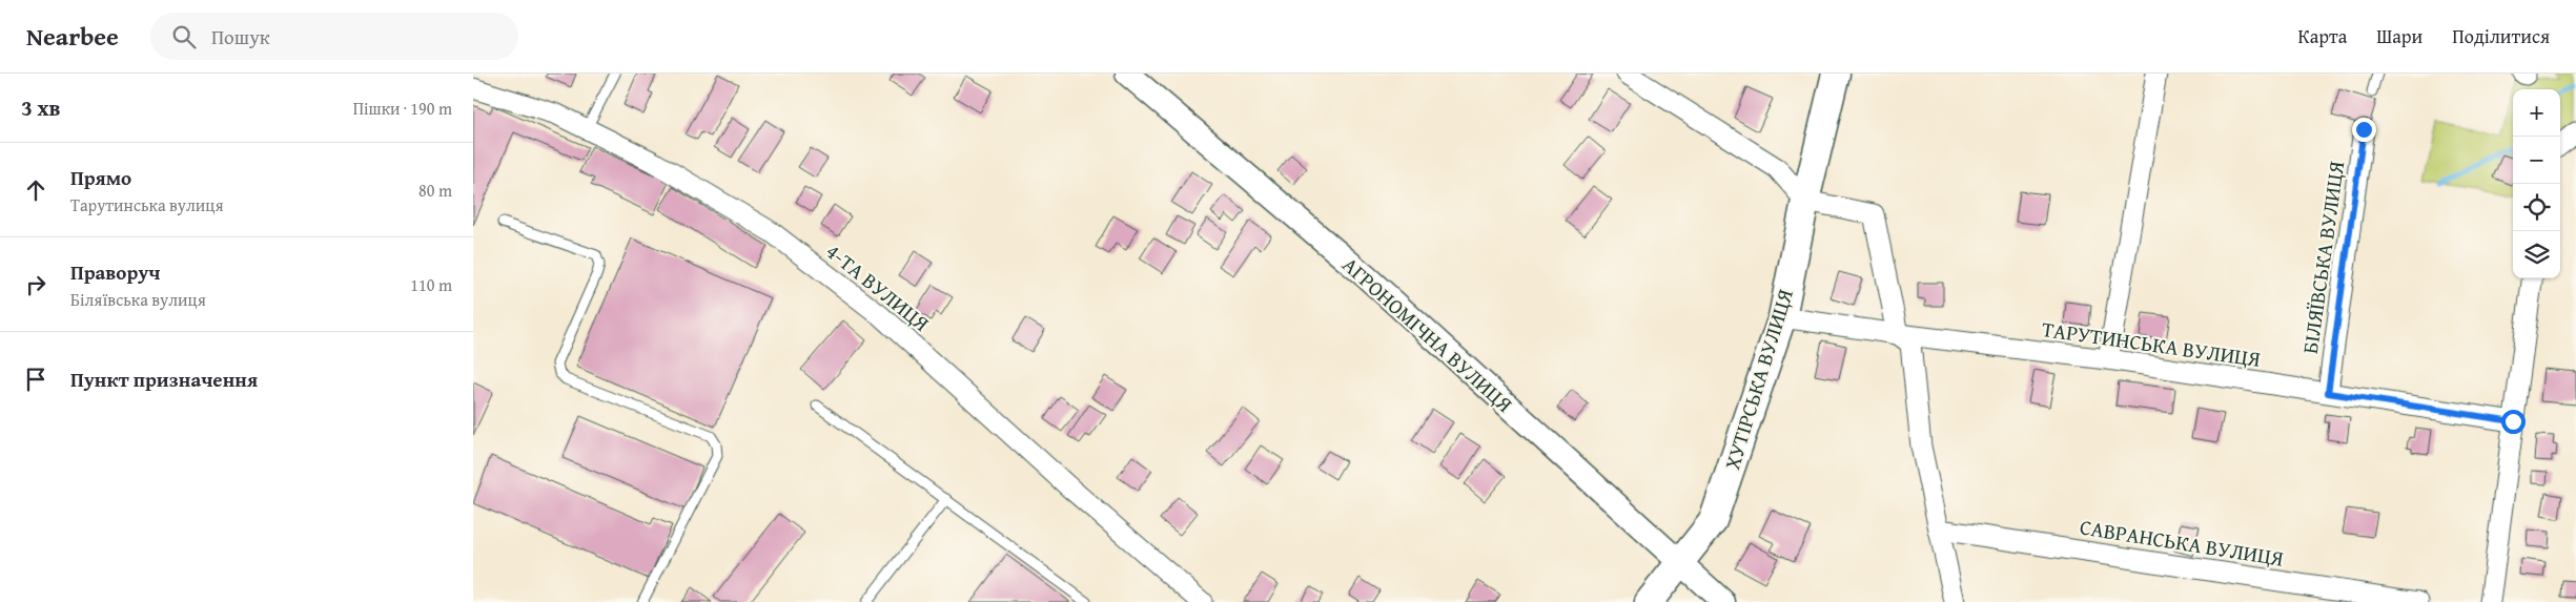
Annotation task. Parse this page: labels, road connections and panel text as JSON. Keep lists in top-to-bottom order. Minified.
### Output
{"streets":{"main road":["ХУТІРСЬКА ВУЛИЦЯ"],"street":["БІЛЯЇВСЬКА ВУЛИЦЯ","4-ТА ВУЛИЦЯ","АГРОНОМІЧНА ВУЛИЦЯ","ТАРУТИНСЬКА ВУЛИЦЯ","САВРАНСЬКА ВУЛИЦЯ"]},"crossings":[["БІЛЯЇВСЬКА ВУЛИЦЯ","ТАРУТИНСЬКА ВУЛИЦЯ"],["АГРОНОМІЧНА ВУЛИЦЯ","ХУТІРСЬКА ВУЛИЦЯ"],["ТАРУТИНСЬКА ВУЛИЦЯ","ХУТІРСЬКА ВУЛИЦЯ"]],"page":{"header":"Nearbee","search":"Пошук","nav":["Карта","Шари","Поділитися"],"heading":["3 хв","Пішки · 190 m"],"map_buttons":["+","−"],"list":[["Прямо","Тарутинська вулиця","80 m"],["Праворуч","Біляївська вулиця","110 m"],"Пункт призначення"]}}
